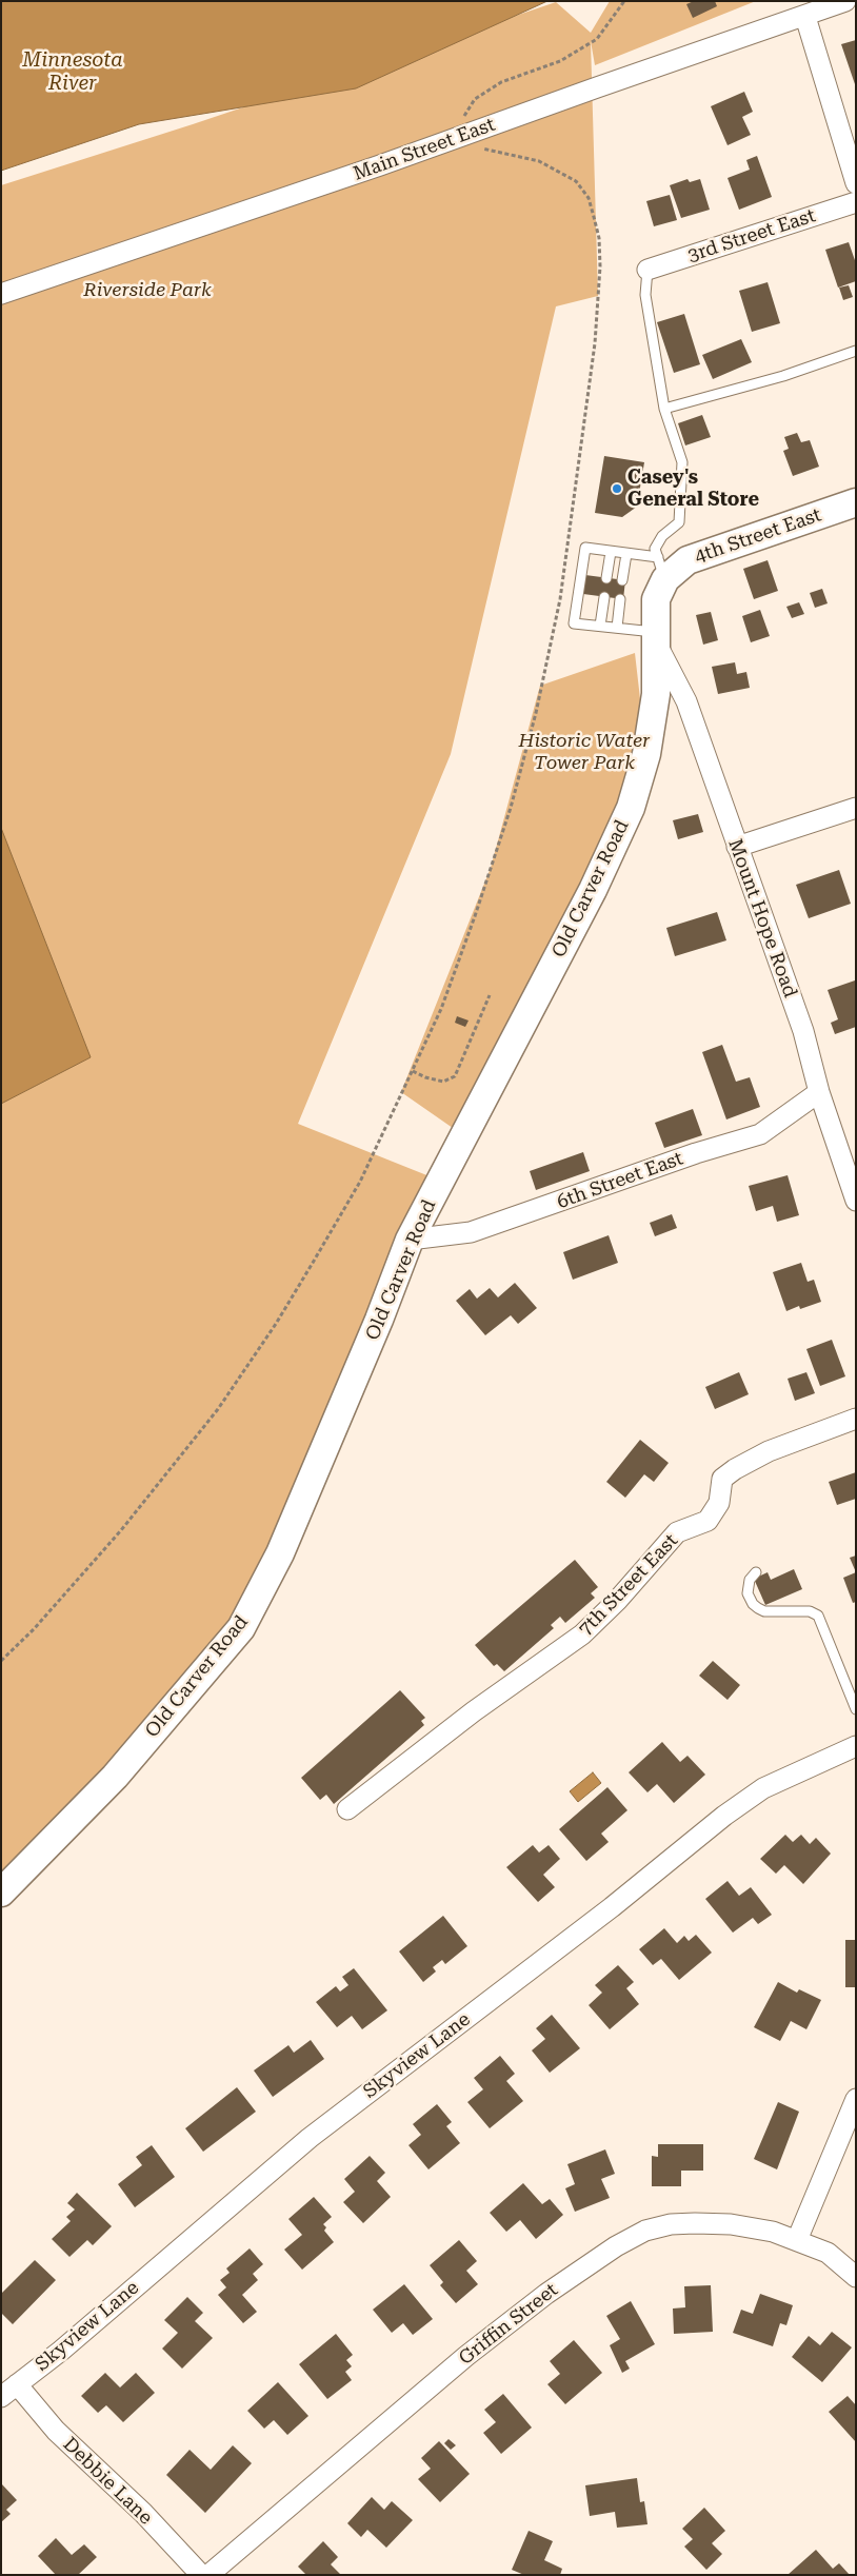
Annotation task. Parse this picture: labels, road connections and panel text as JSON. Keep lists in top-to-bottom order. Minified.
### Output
{"streets":{"street":["Main Street East","3rd Street East","4th Street East","Old Carver Road","Mount Hope Road","6th Street East","7th Street East","Skyview Lane","Griffin Street","Debbie Lane"]},"crossings":[["4th Street East","Old Carver Road"],["Old Carver Road","Mount Hope Road"],["Old Carver Road","6th Street East"],["Mount Hope Road","6th Street East"],["Skyview Lane","Debbie Lane"]],"water":["Minnesota River"],"parks":["Riverside Park","Historic Water Tower Park"],"places":["Casey's General Store"]}
